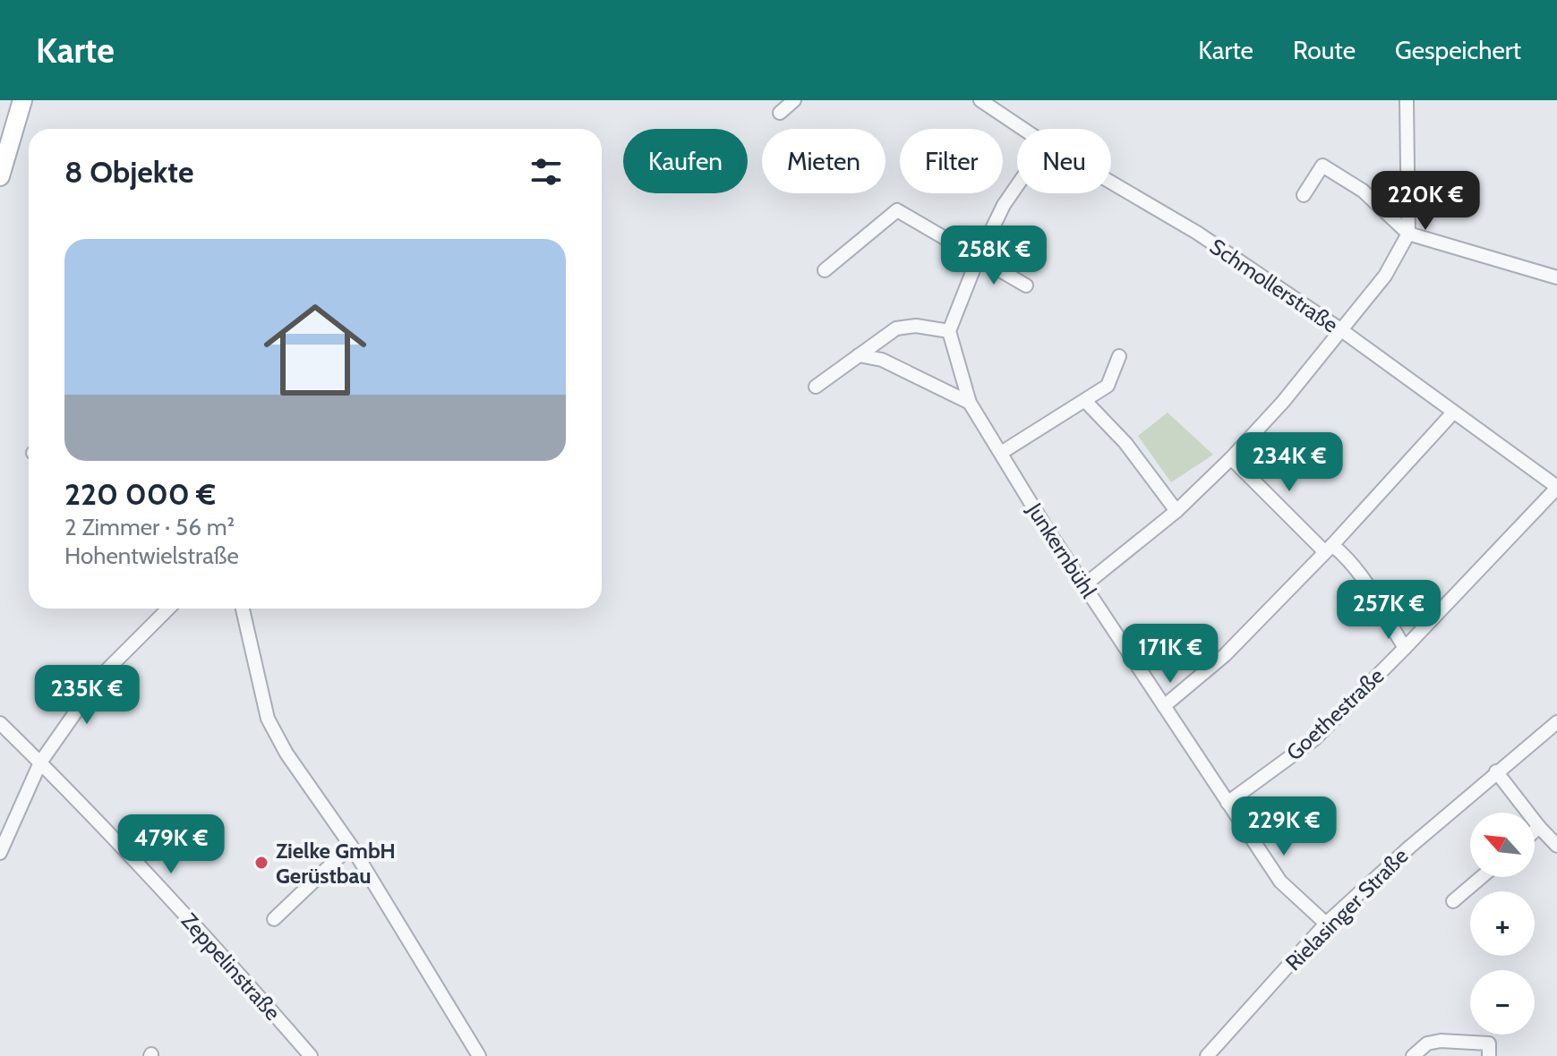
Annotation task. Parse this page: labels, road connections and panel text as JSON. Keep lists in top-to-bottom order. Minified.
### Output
{"streets":{"street":["Schmollerstraße","Junkernbühl","Goethestraße","Rielasinger Straße","Zeppelinstraße"]},"crossings":[["Schmollerstraße","Goethestraße"],["Junkernbühl","Goethestraße"],["Junkernbühl","Rielasinger Straße"]],"places":["Zielke GmbH Gerüstbau"],"north":"top left","page":{"header":"Karte","nav":["Karte","Route","Gespeichert"],"chip":["Kaufen","Mieten","Filter","Neu"],"heading":"8 Objekte","price":["220K €","258K €","234K €","257K €","171K €","235K €","229K €","479K €"],"list":[{"name":"220 000 €","note":"2 Zimmer · 56 m² · Hohentwielstraße"}],"map_buttons":["+","−"]}}
